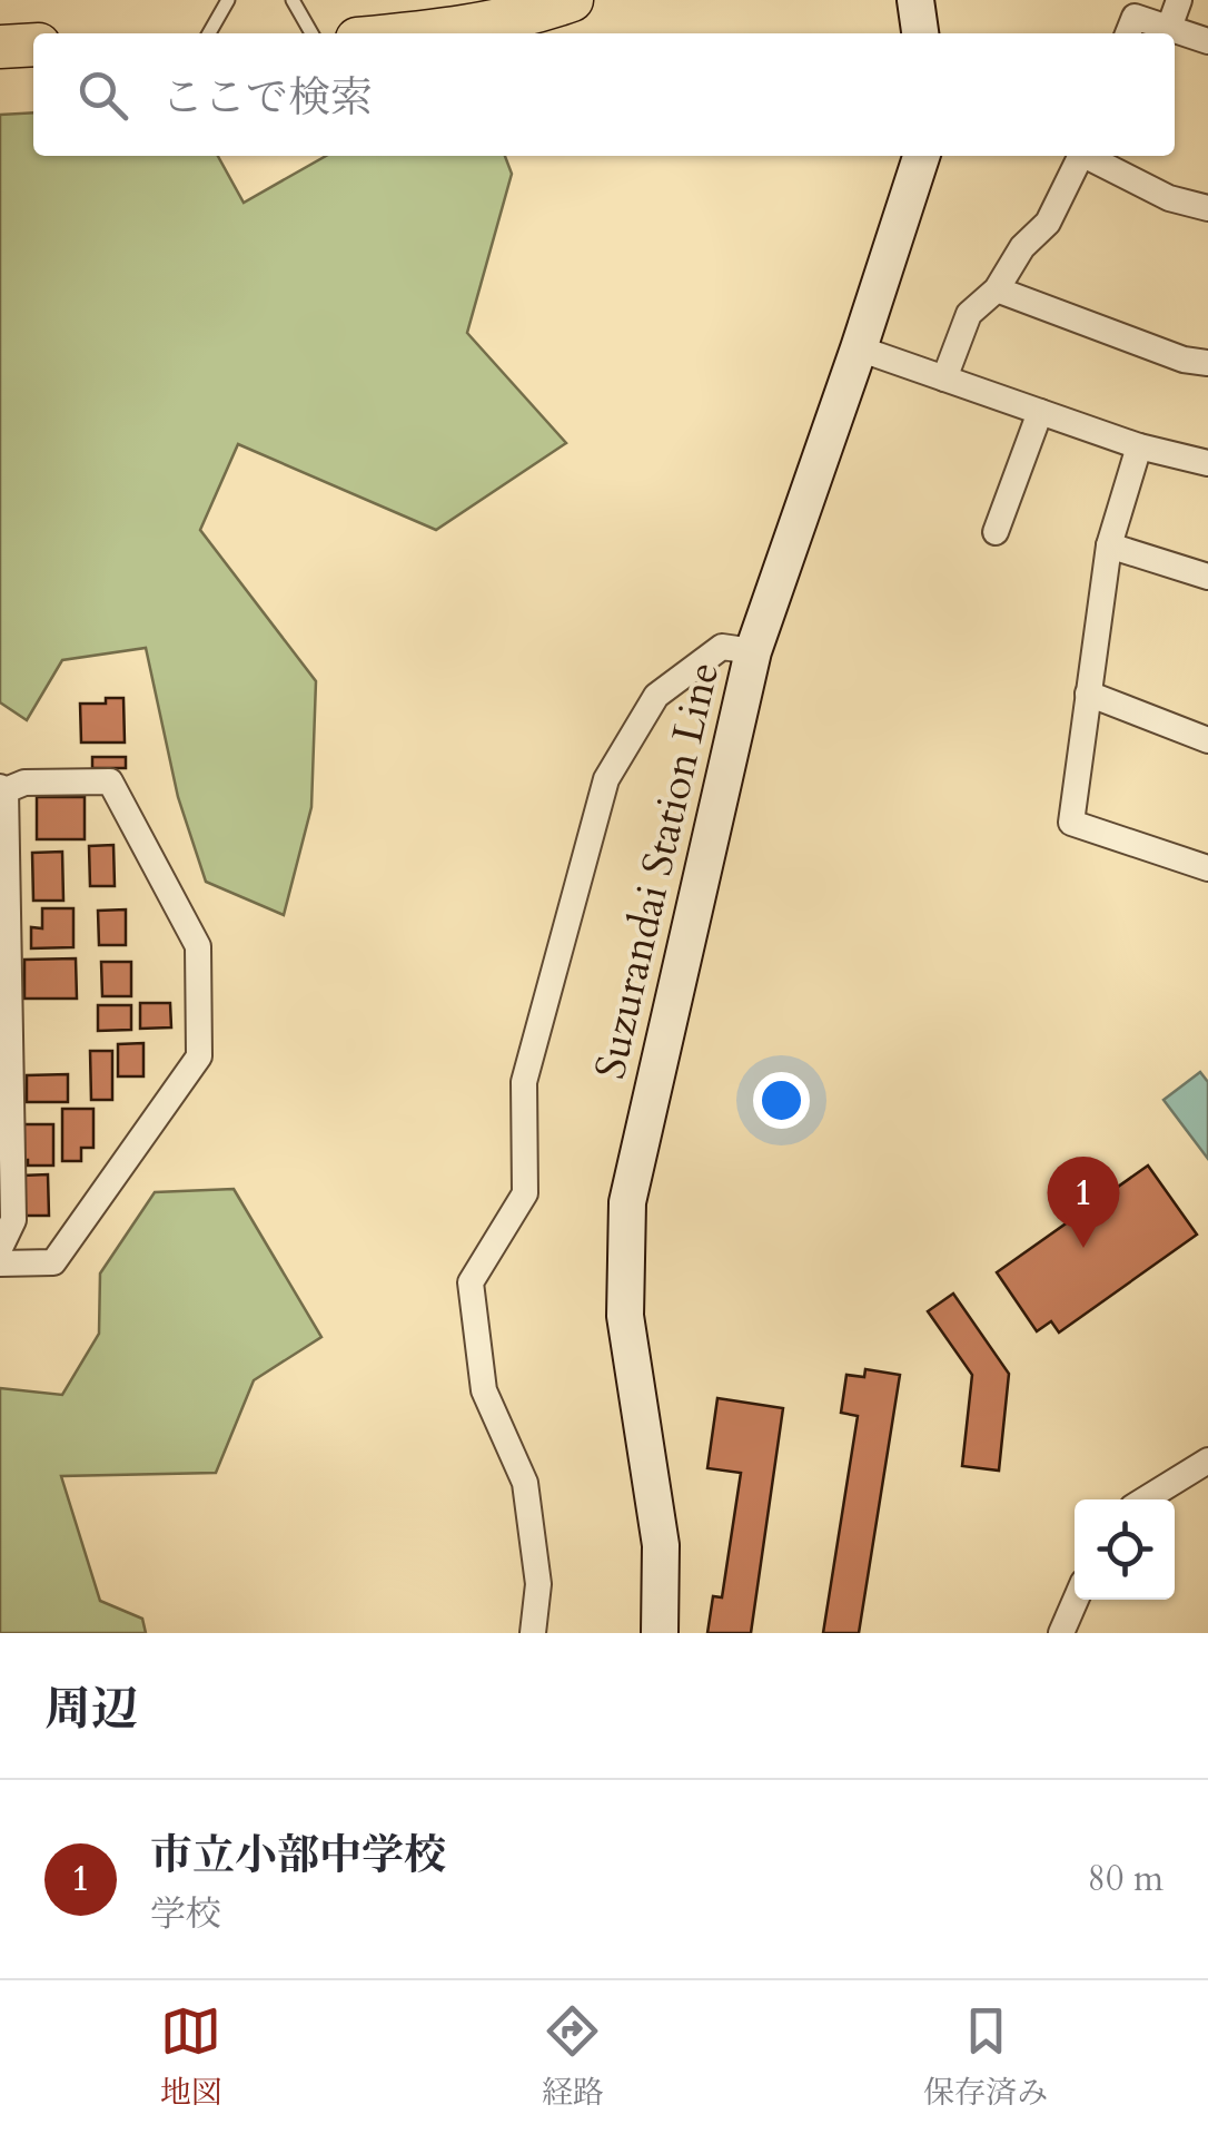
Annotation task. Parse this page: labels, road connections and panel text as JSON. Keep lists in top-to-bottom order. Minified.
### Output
{"streets":{"main road":["Suzurandai Station Line"]},"page":{"search":"ここで検索","pins":"1","heading":"周辺","list":[{"mark":"1","name":"市立小部中学校","note":"学校","value":"80 m"}],"nav":["地図","経路","保存済み"]}}
